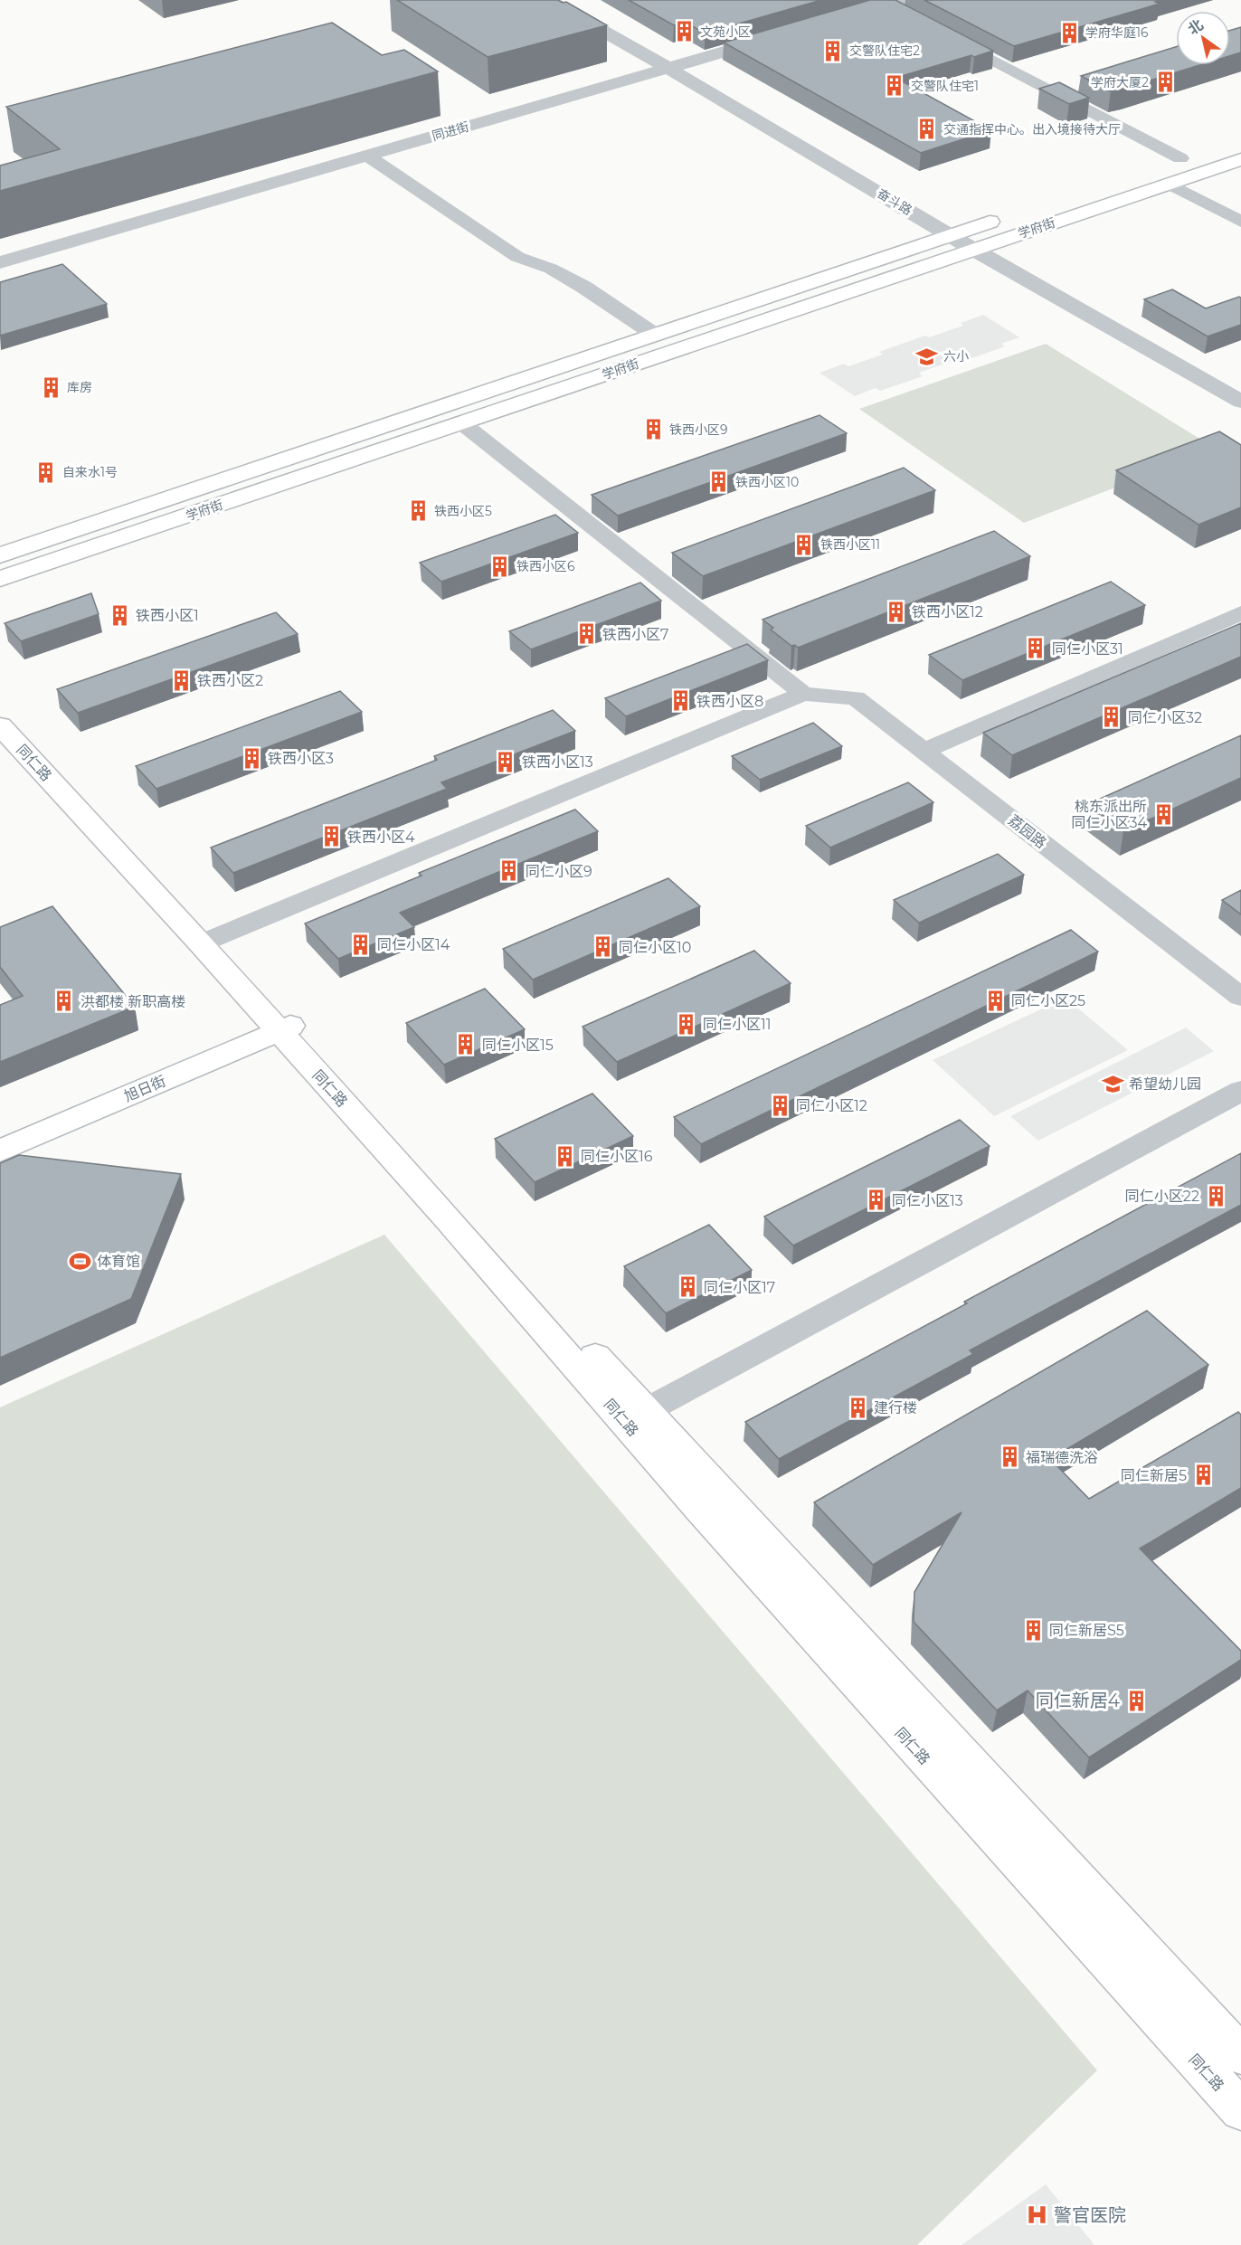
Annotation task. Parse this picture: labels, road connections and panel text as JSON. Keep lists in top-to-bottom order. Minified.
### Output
{"streets":{"main road":["学府街","同仁路","旭日街"],"street":["同进街","奋斗路","荔园路"]},"crossings":[["同进街","奋斗路"],["奋斗路","学府街"],["同仁路","旭日街"]],"places":{"building":["文苑小区","学府华庭16","交警队住宅2","学府大厦2","交警队住宅1","交通指挥中心。出入境接待大厅","库房","铁西小区9","自来水1号","铁西小区10","铁西小区5","铁西小区11","铁西小区6","铁西小区12","铁西小区1","铁西小区7","同仁小区31","铁西小区2","铁西小区8","同仁小区32","铁西小区3","铁西小区13","桃东派出所 同仁小区34","铁西小区4","同仁小区9","同仁小区14","同仁小区10","同仁小区25","洪都楼 新职高楼","同仁小区11","同仁小区15","同仁小区12","同仁小区16","同仁小区22","同仁小区13","同仁小区17","建行楼","福瑞德洗浴","同仁新居5","同仁新居S5","同仁新居4"],"school or university":["六小","希望幼儿园"],"sports":["体育馆"],"hospital":["警官医院"]},"north":"top left"}
